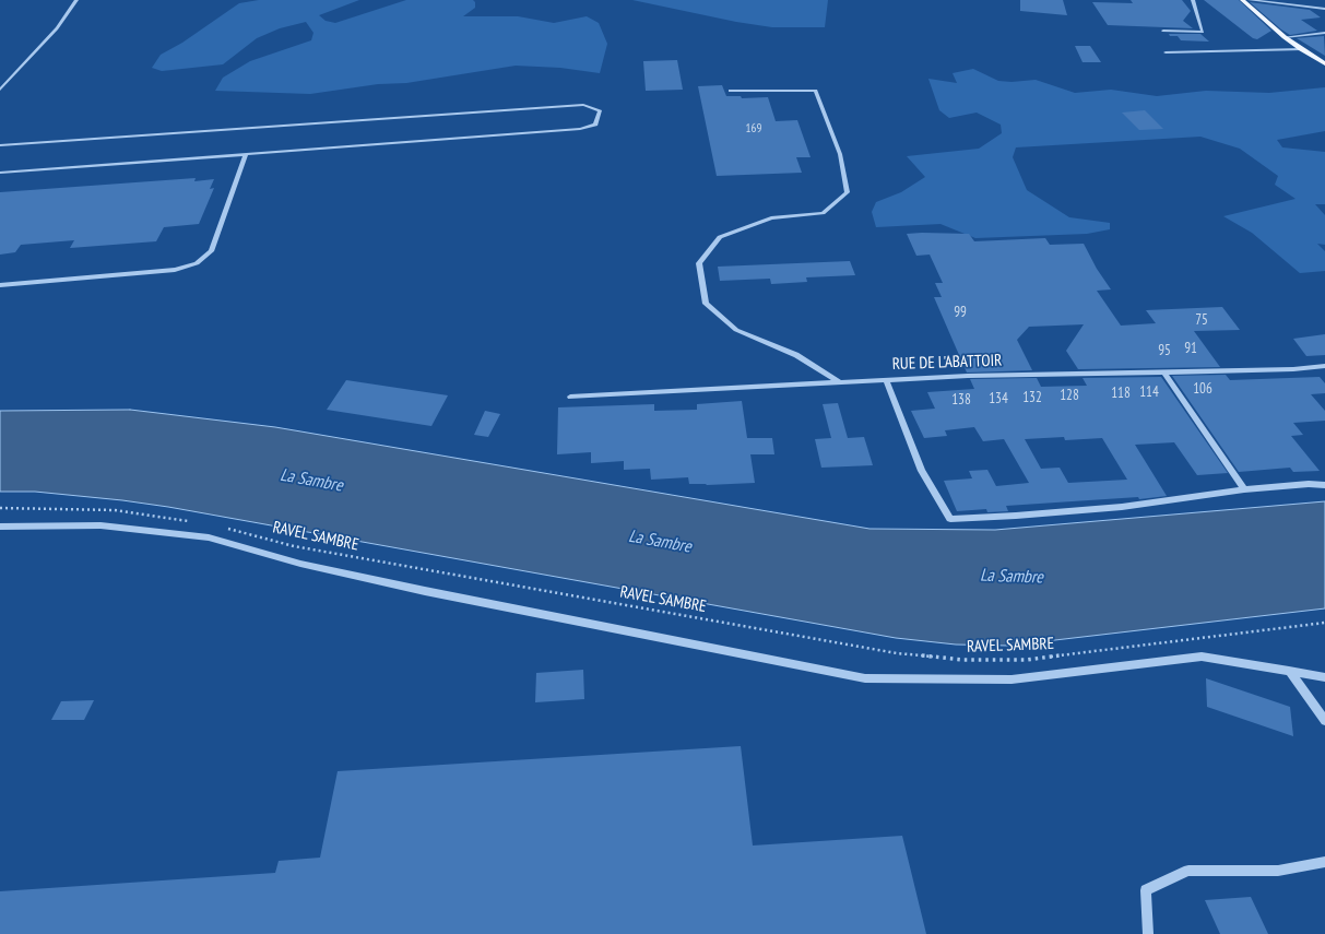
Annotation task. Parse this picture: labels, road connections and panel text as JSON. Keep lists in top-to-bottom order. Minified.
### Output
{"streets":{"street":["RUE DE L'ABATTOIR"],"path":["RAVEL SAMBRE"]},"water":["La Sambre"],"house_numbers":["169","99","75","91","95","106","114","118","128","132","134","138"]}
